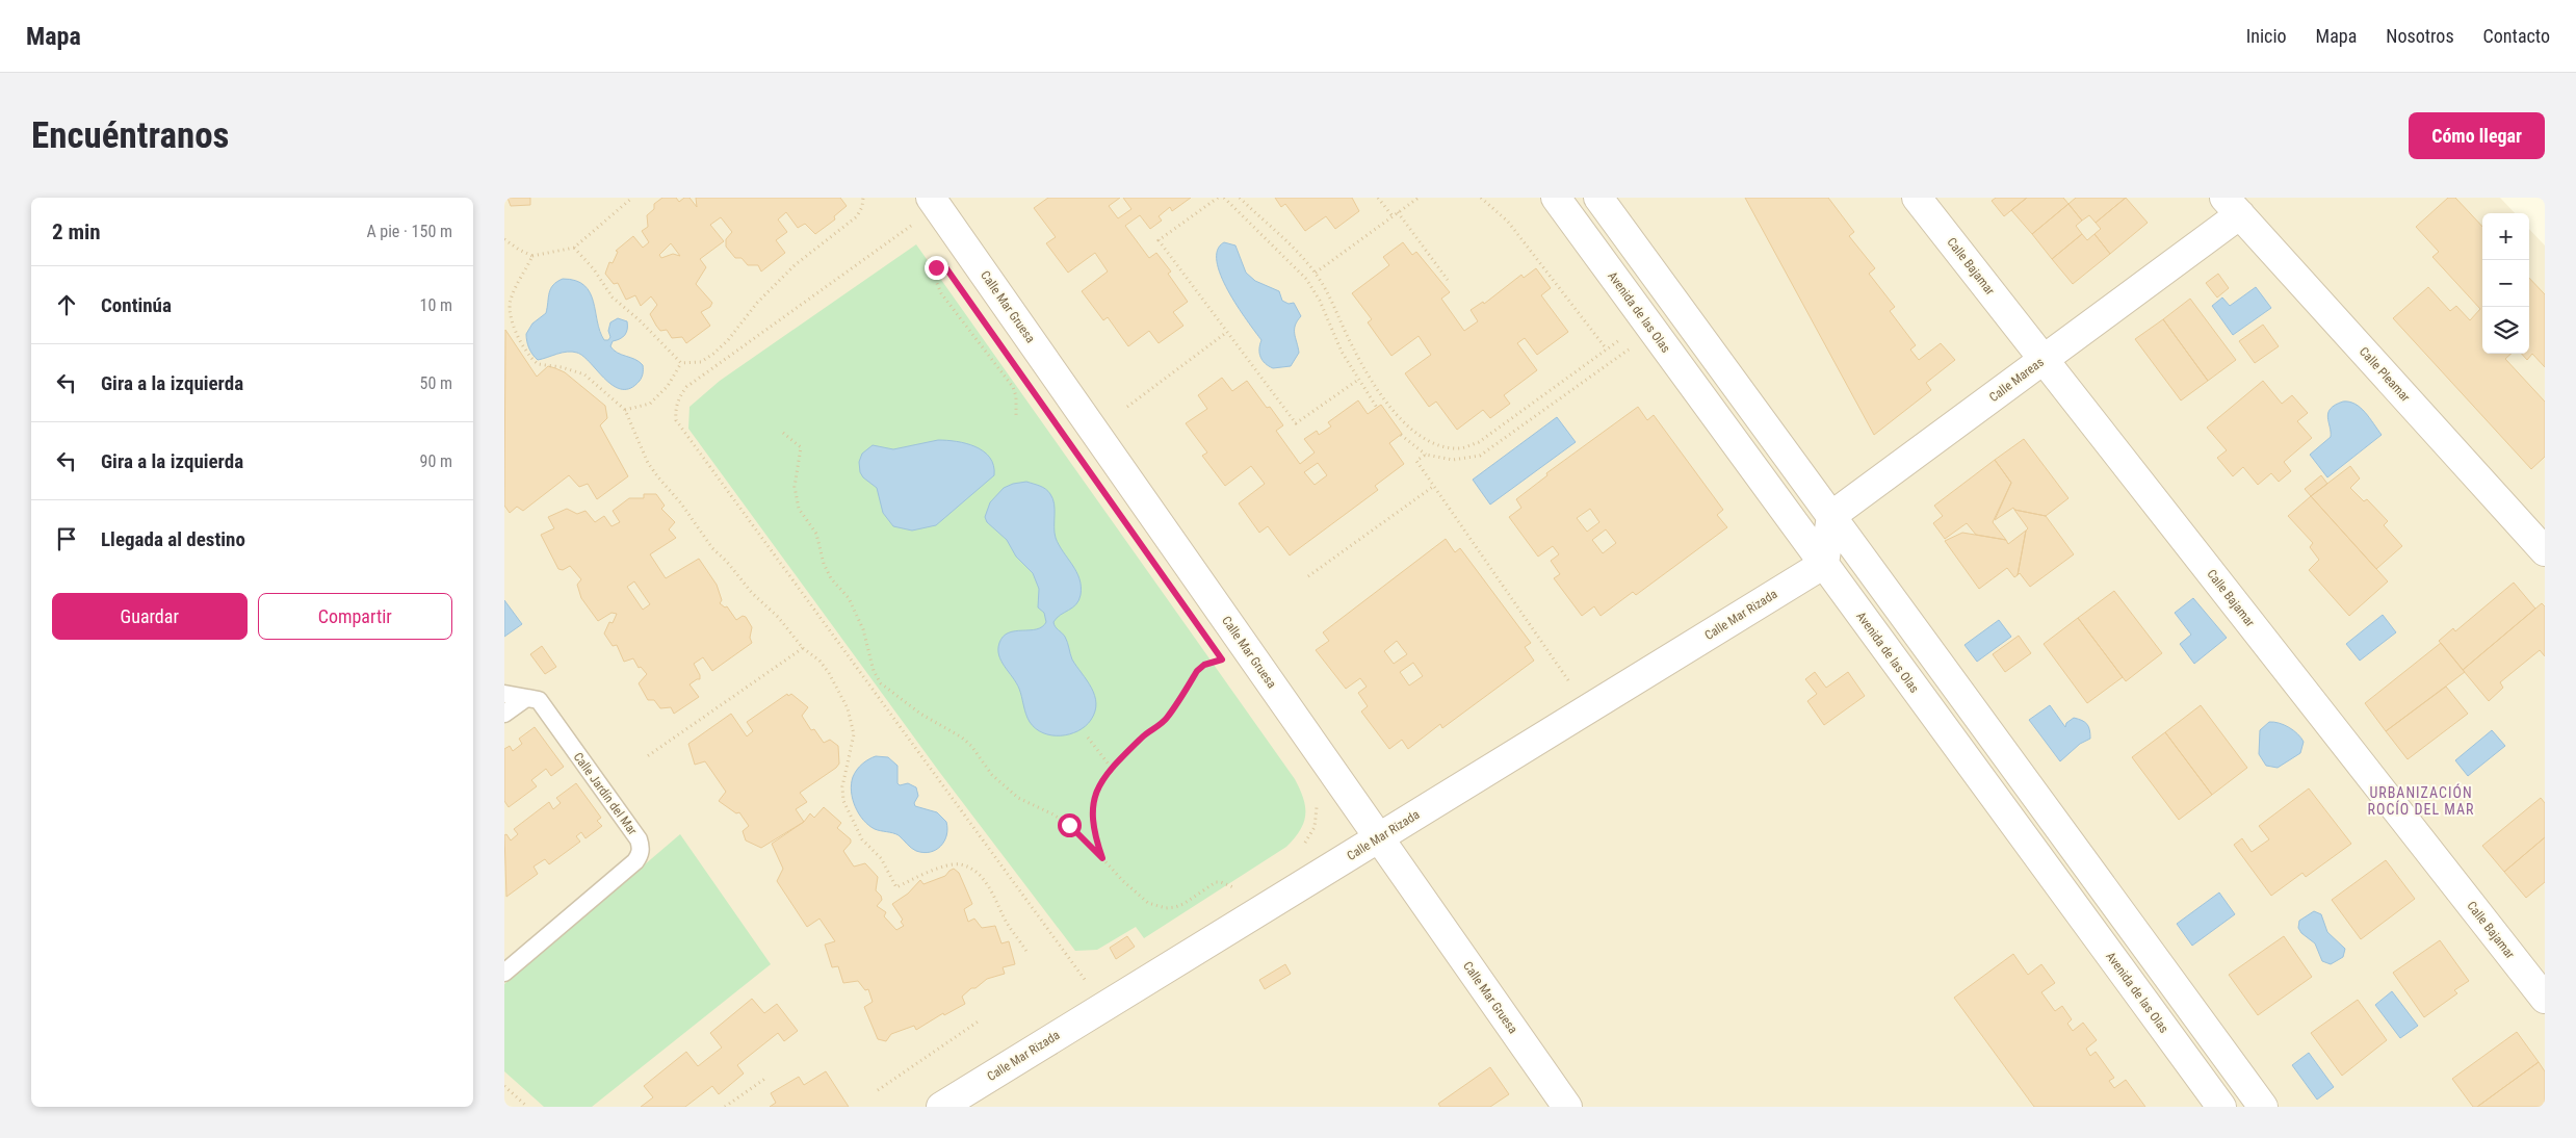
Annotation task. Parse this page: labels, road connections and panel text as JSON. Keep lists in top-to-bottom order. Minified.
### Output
{"streets":{"street":["Calle Bajamar","Calle Mar Gruesa","Avenida de las Olas","Calle Pleamar","Calle Mareas","Calle Mar Rizada"],"lane":["Calle Jardín del Mar"]},"crossings":[["Calle Bajamar","Calle Mareas"],["Calle Mar Gruesa","Calle Mar Rizada"],["Avenida de las Olas","Calle Mar Rizada"],["Calle Pleamar","Calle Mareas"]],"districts":["URBANIZACIÓN ROCÍO DEL MAR"],"page":{"header":"Mapa","nav":["Inicio","Mapa","Nosotros","Contacto"],"buttons":["Cómo llegar",["Guardar","Compartir"]],"title":"Encuéntranos","heading":["2 min","A pie · 150 m"],"map_buttons":["+","−"],"list":[["Continúa","10 m"],["Gira a la izquierda","50 m"],["Gira a la izquierda","90 m"],"Llegada al destino"]}}
